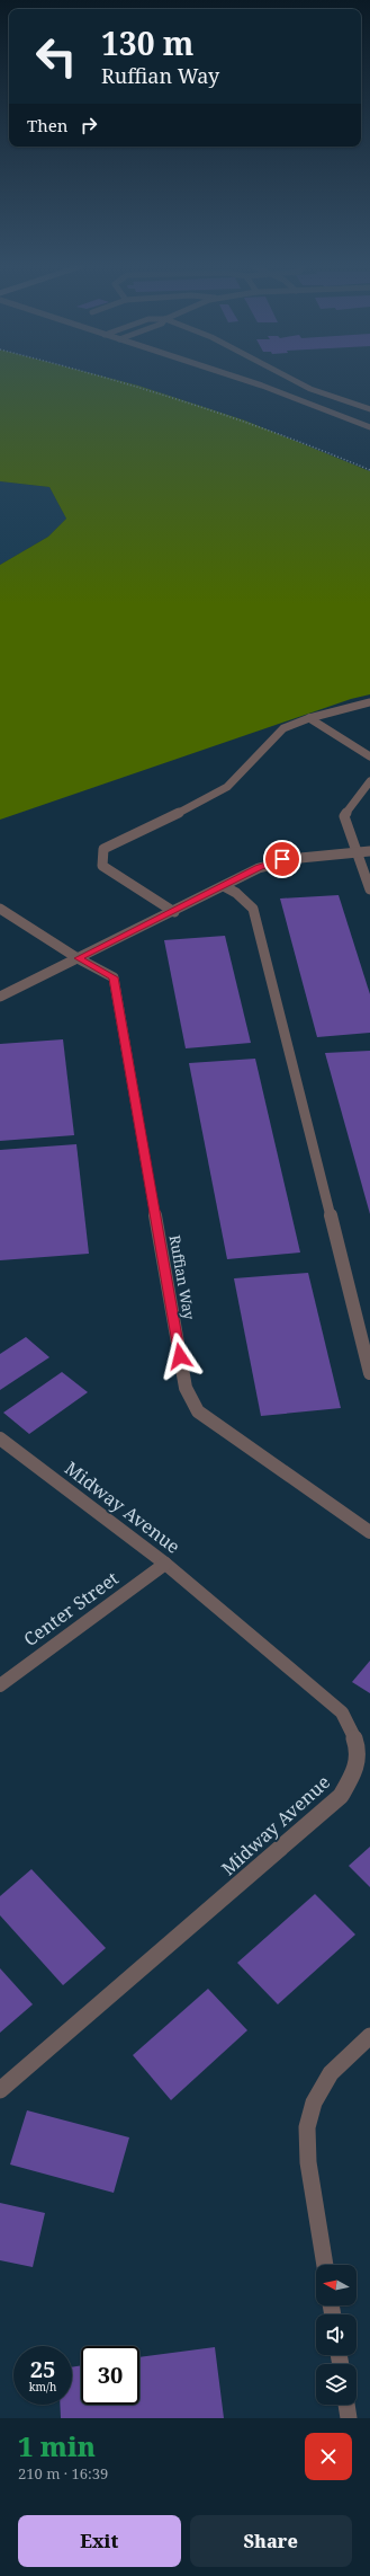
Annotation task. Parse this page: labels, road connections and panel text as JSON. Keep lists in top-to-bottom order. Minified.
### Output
{"streets":{"street":["Ruffian Way","Midway Avenue","Center Street"]},"crossings":[["Midway Avenue","Center Street"]],"north":"left","page":{"turn":["130 m","Ruffian Way"],"then":"Then","speed":"25 km/h","limit":"30","heading":["1 min","210 m · 16:39"],"buttons":["Exit","Share"]}}
